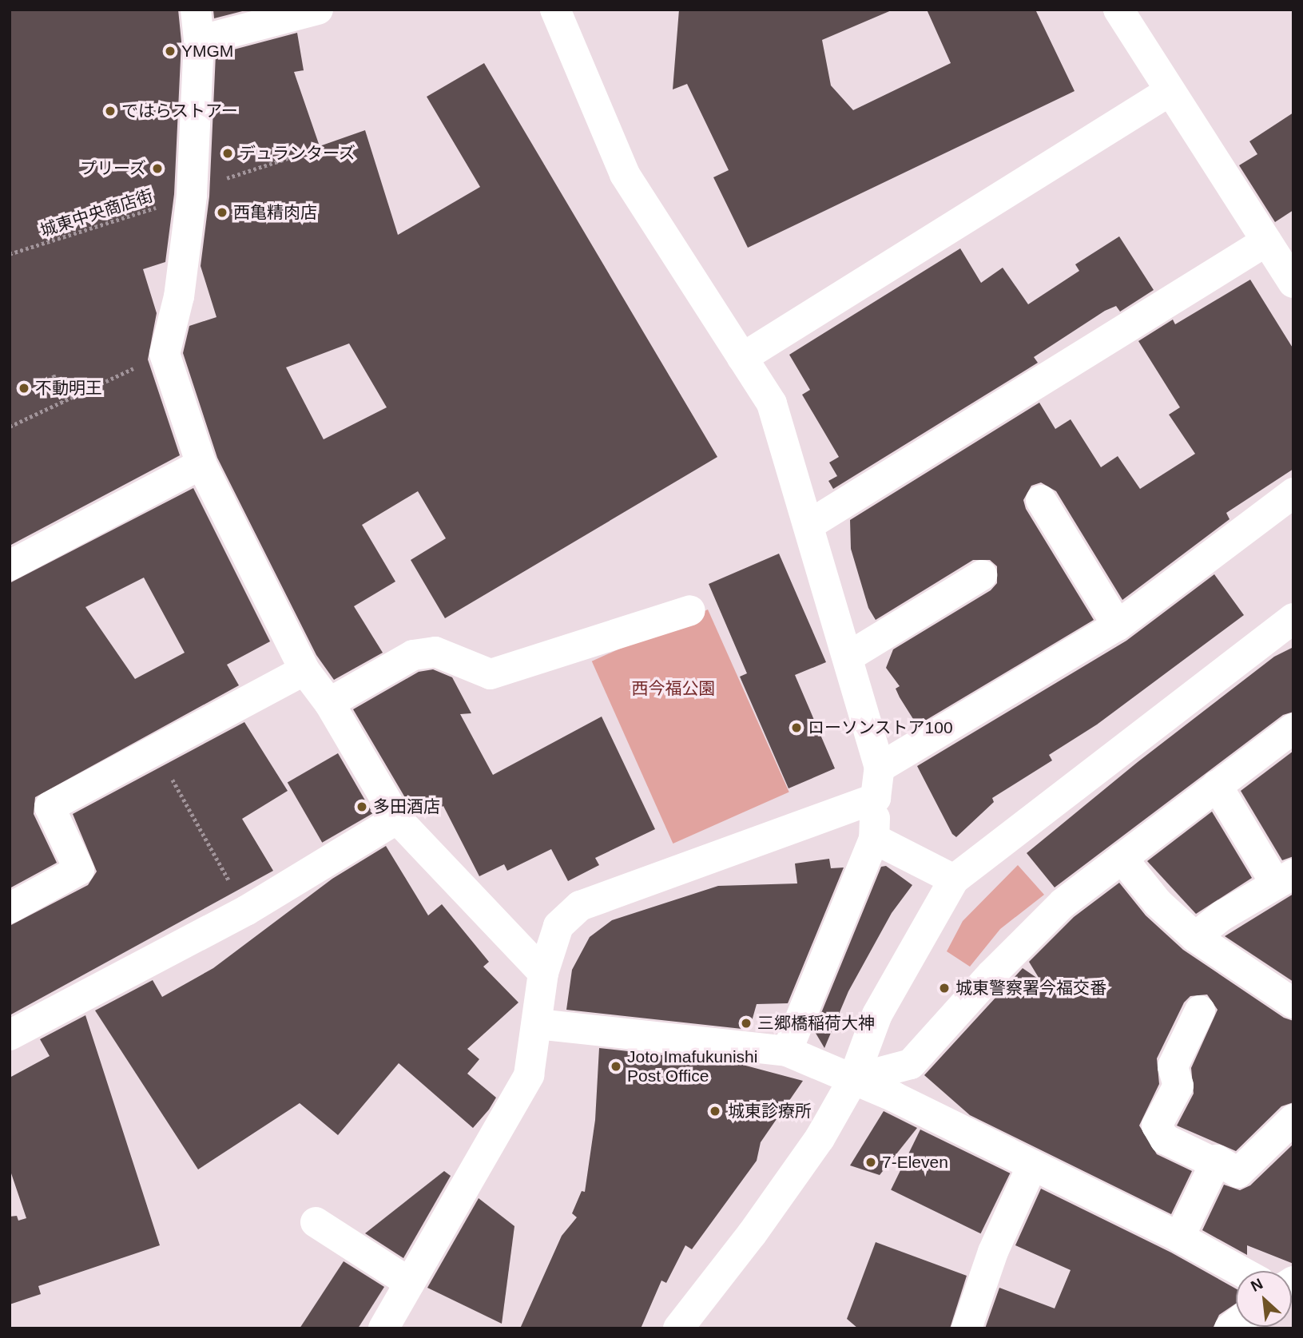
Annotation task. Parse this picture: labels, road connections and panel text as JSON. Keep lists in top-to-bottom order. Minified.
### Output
{"streets":{"path":["城東中央商店街"]},"parks":["西今福公園"],"places":["YMGM","ではらストアー","デュランターズ","プリーズ","西亀精肉店","不動明王","ローソンストア100","多田酒店","城東警察署今福交番","三郷橋稲荷大神","Joto Imafukunishi Post Office","城東診療所","7-Eleven"],"north":"top left"}
